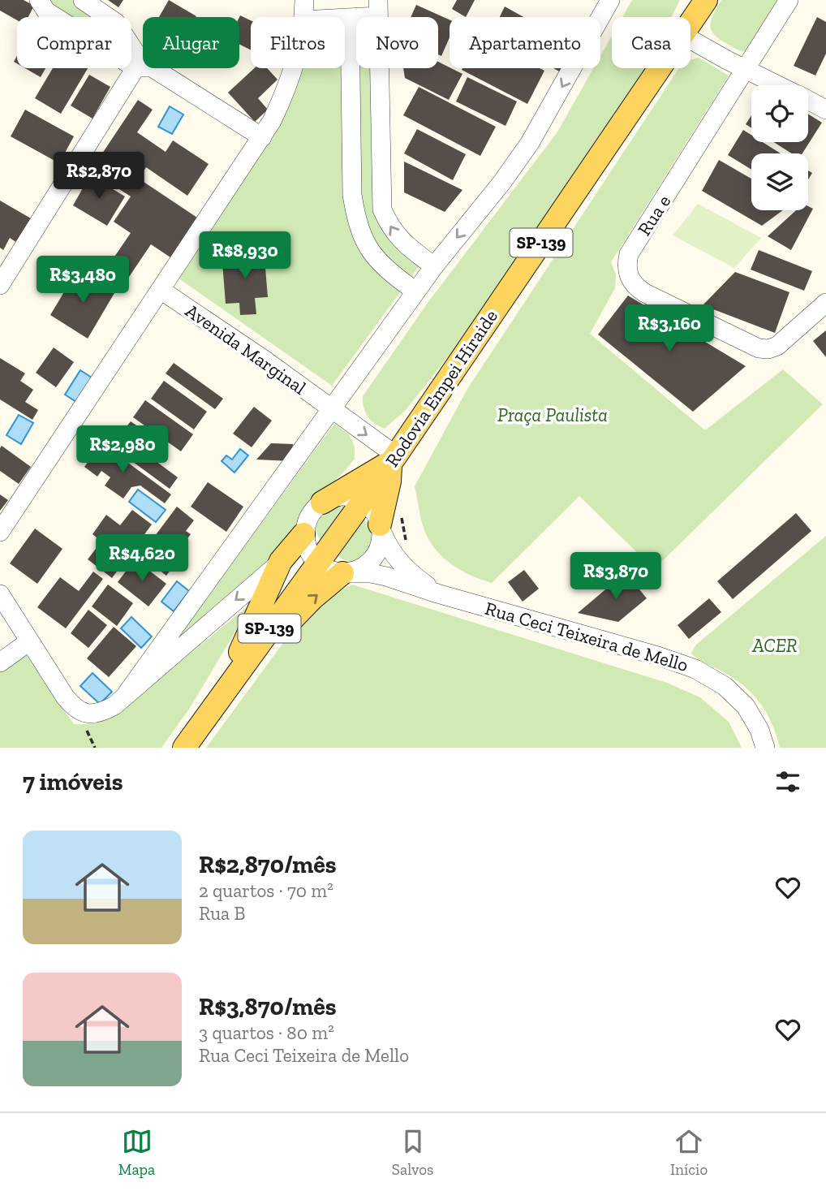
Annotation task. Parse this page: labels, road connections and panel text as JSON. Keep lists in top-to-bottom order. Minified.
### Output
{"streets":{"main road":["SP-139","Rodovia Empei Hiraide"],"street":["Rua e","Avenida Marginal","Rua Ceci Teixeira de Mello"]},"crossings":[["Avenida Marginal","Rodovia Empei Hiraide"],["Rodovia Empei Hiraide","Rua Ceci Teixeira de Mello"]],"parks":["Praça Paulista","ACER"],"page":{"chip":["Comprar","Alugar","Filtros","Novo","Apartamento","Casa"],"price":["R$2,870","R$8,930","R$3,480","R$3,160","R$2,980","R$4,620","R$3,870"],"heading":"7 imóveis","list":[{"name":"R$2,870/mês","note":"2 quartos · 70 m² · Rua B"},{"name":"R$3,870/mês","note":"3 quartos · 80 m² · Rua Ceci Teixeira de Mello"}],"tabs":["Mapa","Salvos","Início"]}}
